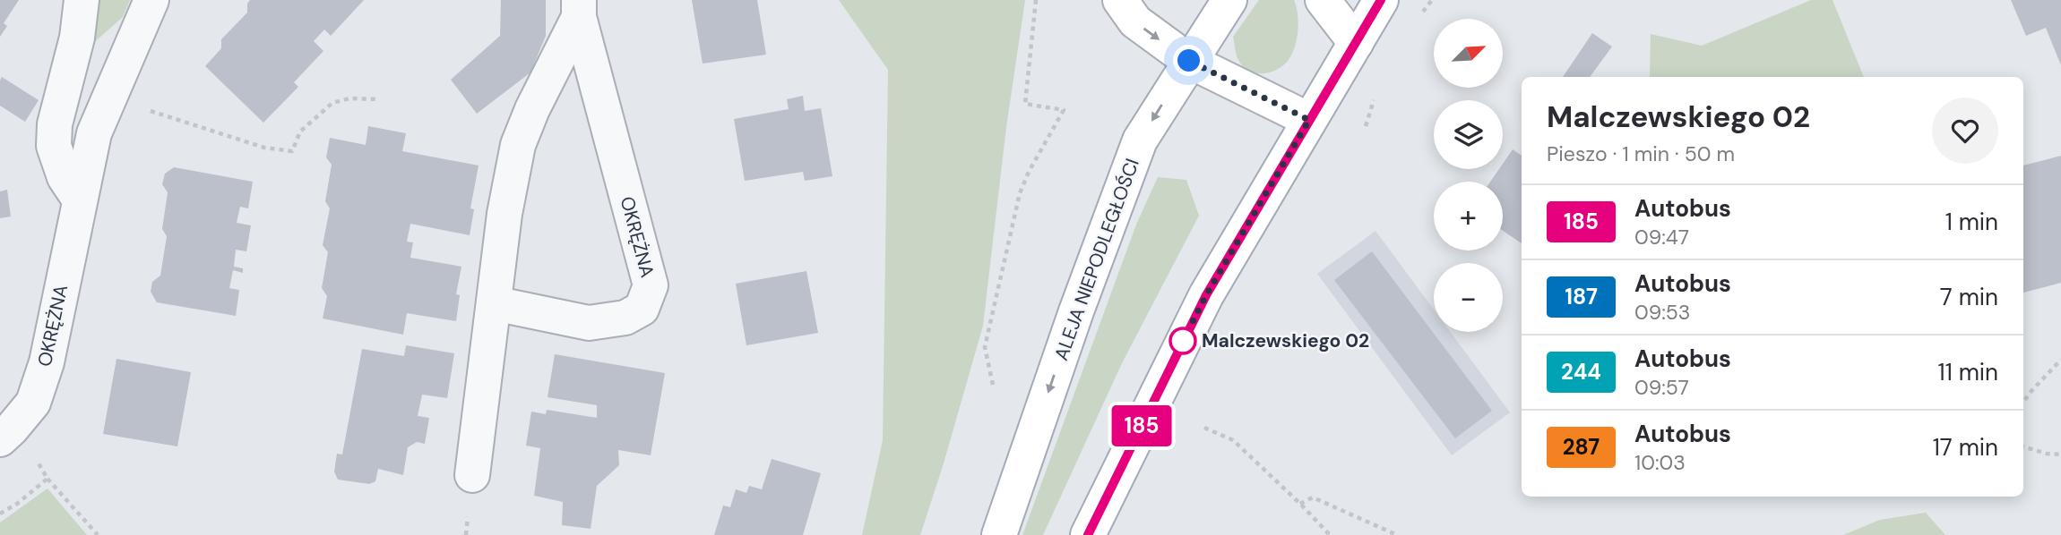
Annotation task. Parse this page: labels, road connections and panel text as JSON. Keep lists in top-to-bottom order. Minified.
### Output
{"streets":{"main road":["ALEJA NIEPODLEGŁOŚCI"],"street":["OKRĘŻNA"]},"places":["Malczewskiego 02"],"lines":["bus line 185"],"north":"top right","page":{"on_map":"185","map_buttons":["+","−"],"heading":["Malczewskiego 02","Pieszo · 1 min · 50 m"],"list":[{"mark":"185","name":"Autobus","note":"09:47","value":"1 min"},{"mark":"187","name":"Autobus","note":"09:53","value":"7 min"},{"mark":"244","name":"Autobus","note":"09:57","value":"11 min"},{"mark":"287","name":"Autobus","note":"10:03","value":"17 min"}]}}
